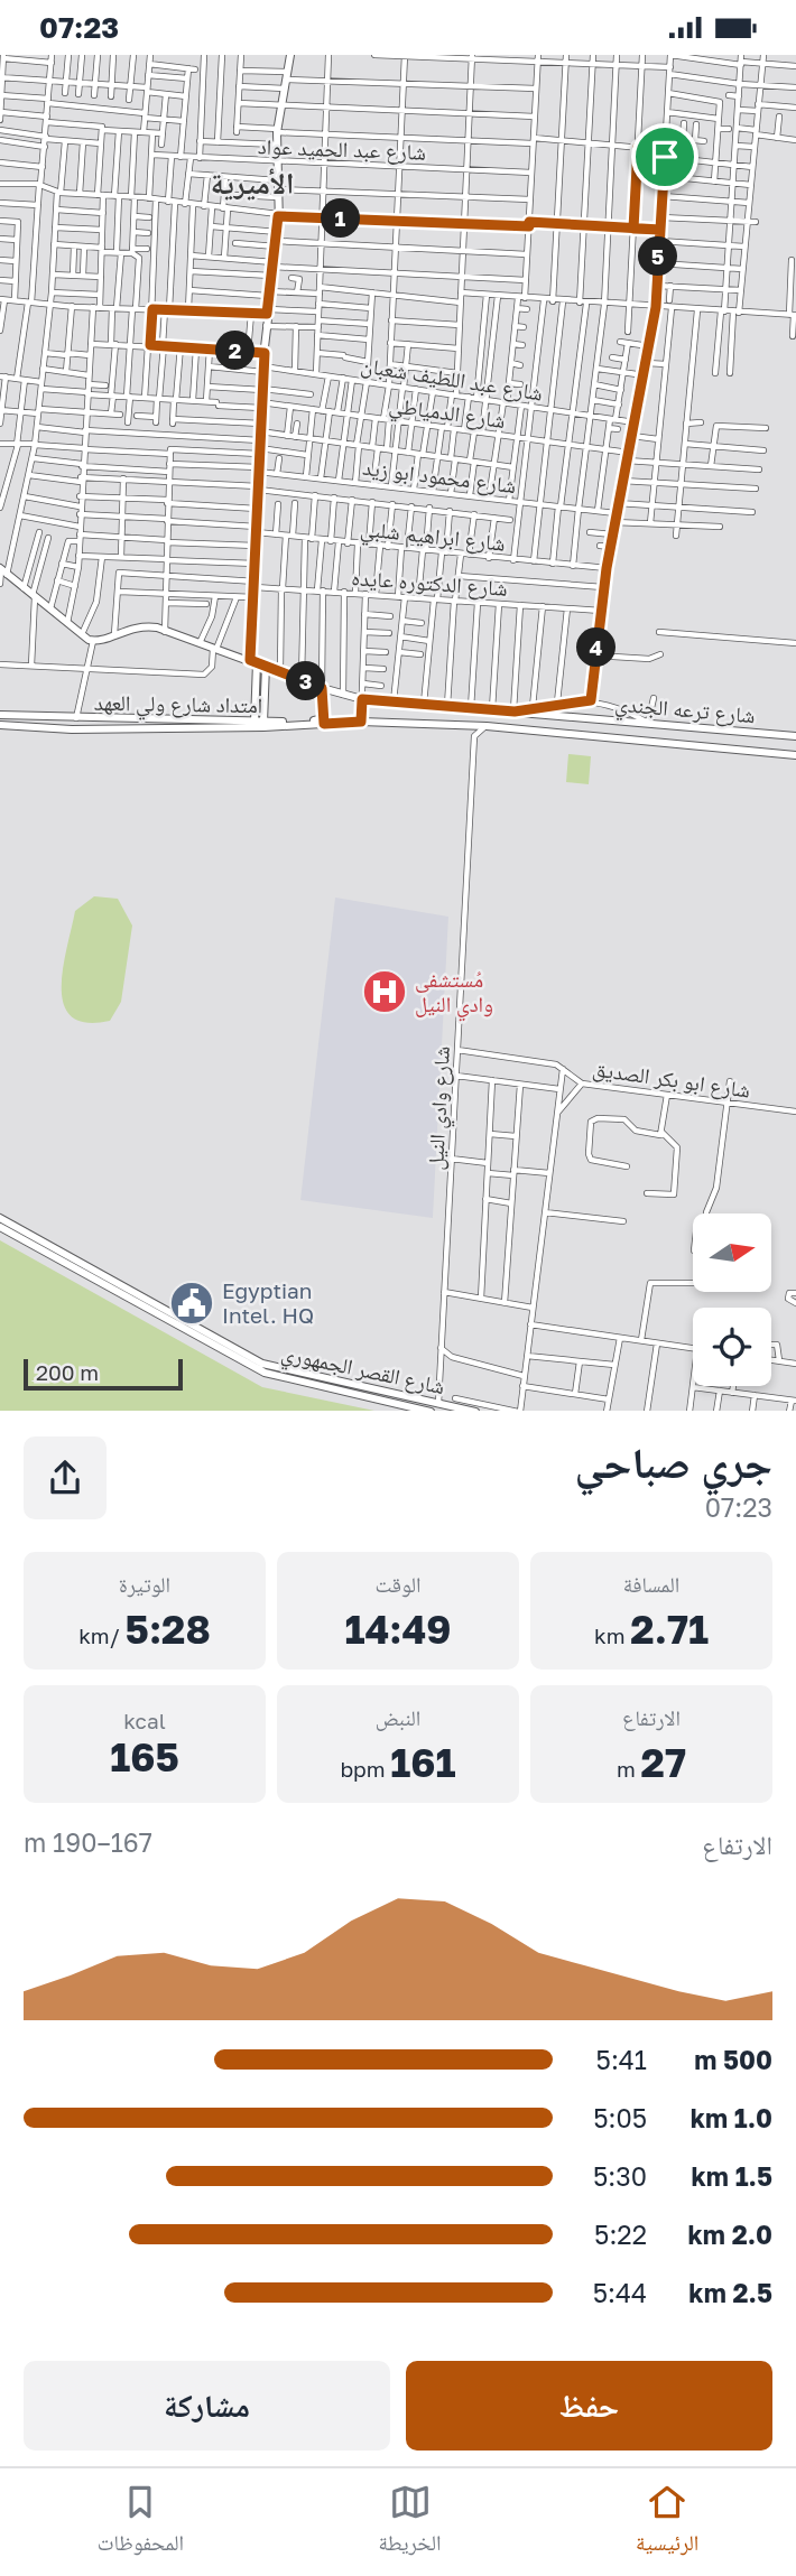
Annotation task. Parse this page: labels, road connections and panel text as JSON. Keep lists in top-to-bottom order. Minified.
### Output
{"streets":{"main road":["امتداد شارع ولي العهد","شارع ترعه الجندي","شارع القصر الجمهوري"],"street":["شارع عبد الحميد عواد","شارع عبد اللطيف شعبان","شارع الدمياطي","شارع محمود ابو زيد","شارع ابراهيم شلبي","شارع الدكتوره عايده","شارع ابو بكر الصديق","شارع وادي النيل"]},"crossings":[["امتداد شارع ولي العهد","شارع ترعه الجندي"],["شارع ترعه الجندي","شارع وادي النيل"],["شارع ابو بكر الصديق","شارع وادي النيل"],["شارع وادي النيل","شارع القصر الجمهوري"]],"districts":["الأميرية"],"places":{"hospital":["مُستشفى وادي النيل"],"public building":["Egyptian Intel. HQ"]},"scale_bar":"200 m","north":"right","page":{"status":"07:23","pins":["1","5","2","4","3"],"scale":"200 m","heading":["جري صباحي","07:23"],"stats":[["المسافة","2.71 km"],["الوقت","14:49"],["الوتيرة","5:28 /km"],["الارتفاع","27 m"],["النبض","161 bpm"],["kcal","165"]],"chart":["الارتفاع","167–190 m"],"list":[{"name":"500 m","note":"5:41"},{"name":"1.0 km","note":"5:05"},{"name":"1.5 km","note":"5:30"},{"name":"2.0 km","note":"5:22"},{"name":"2.5 km","note":"5:44"}],"buttons":["حفظ","مشاركة"],"tabs":["الرئيسية","الخريطة","المحفوظات"]}}
